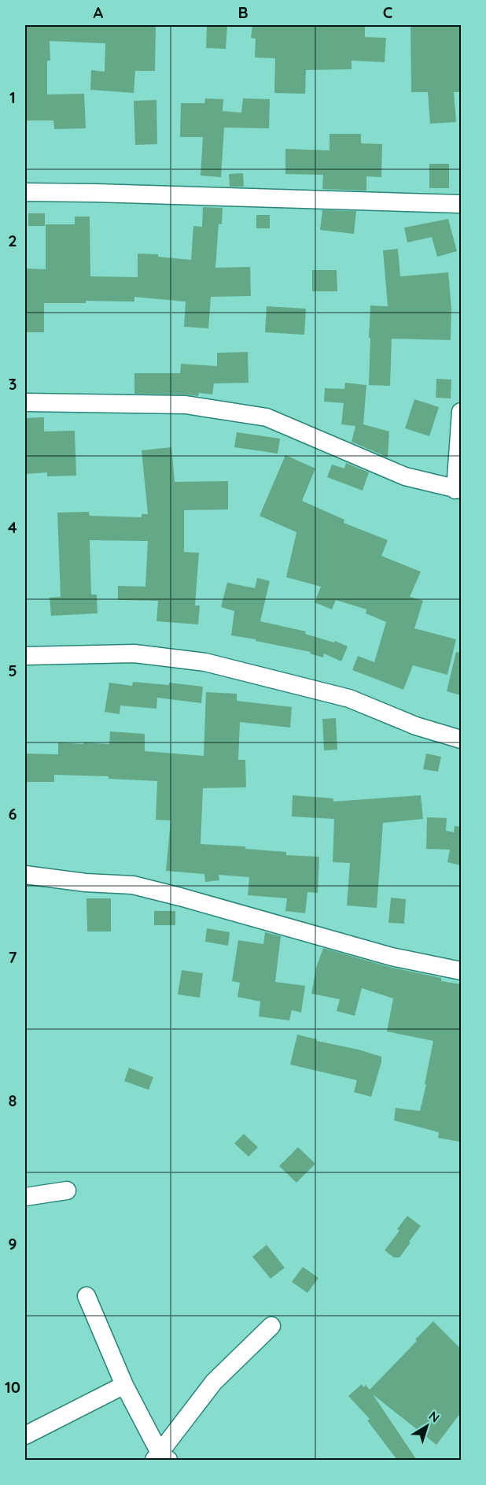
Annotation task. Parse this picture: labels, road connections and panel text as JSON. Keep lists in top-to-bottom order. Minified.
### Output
{"north":"top right","grid":{"columns":["A","B","C"],"rows":["1","2","3","4","5","6","7","8","9","10"]}}
